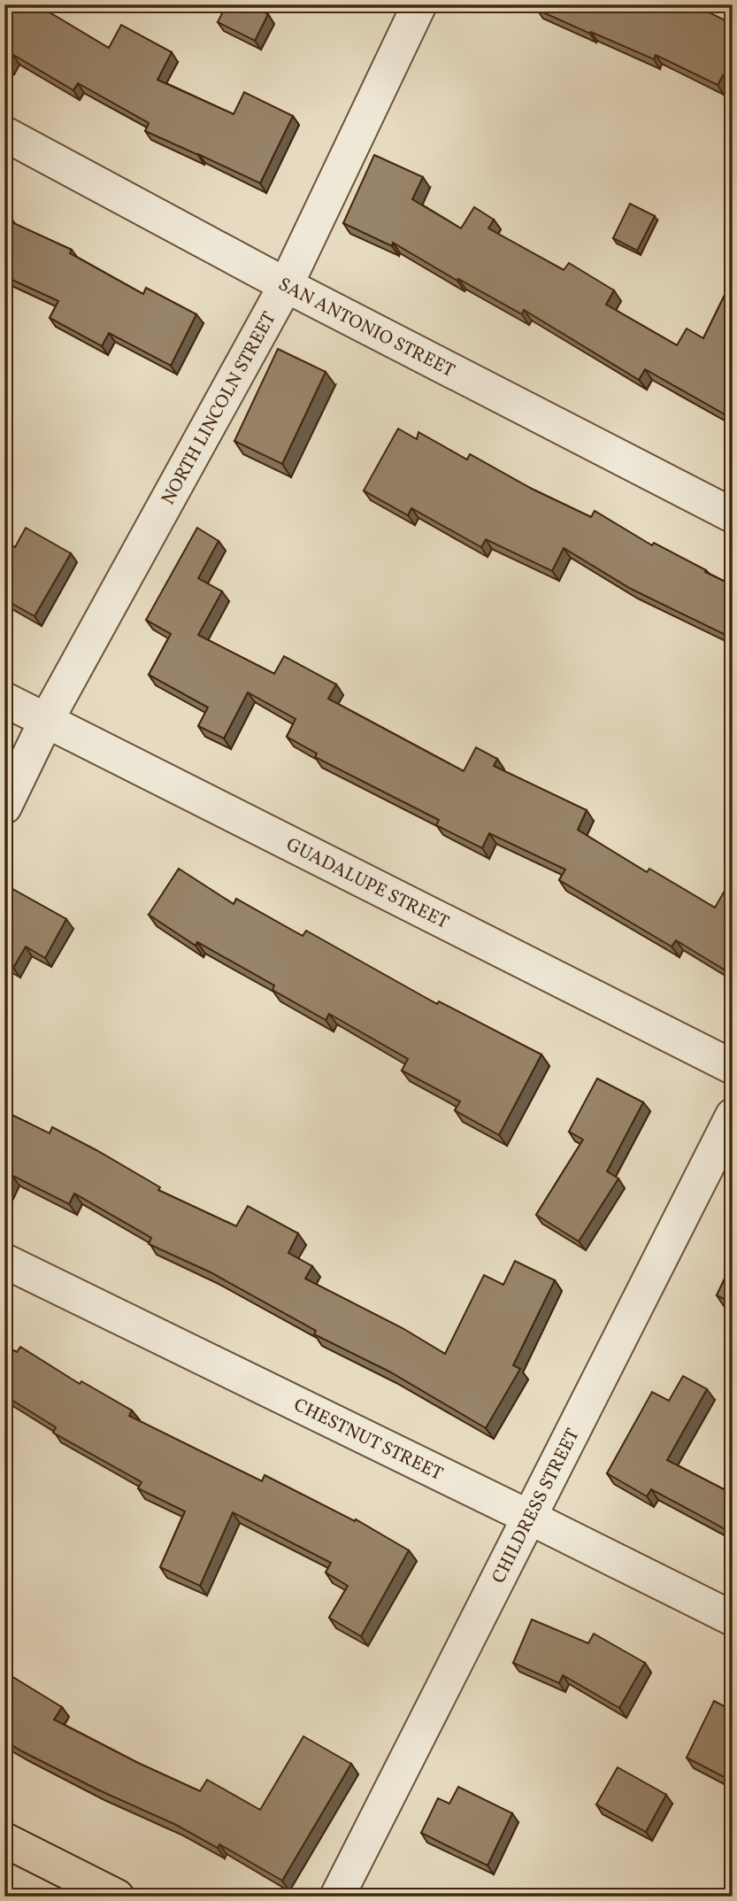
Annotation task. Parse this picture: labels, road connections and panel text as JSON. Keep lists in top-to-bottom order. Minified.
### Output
{"streets":{"street":["SAN ANTONIO STREET","NORTH LINCOLN STREET","GUADALUPE STREET","CHESTNUT STREET","CHILDRESS STREET"]},"crossings":[["SAN ANTONIO STREET","NORTH LINCOLN STREET"],["NORTH LINCOLN STREET","GUADALUPE STREET"],["CHESTNUT STREET","CHILDRESS STREET"]]}
